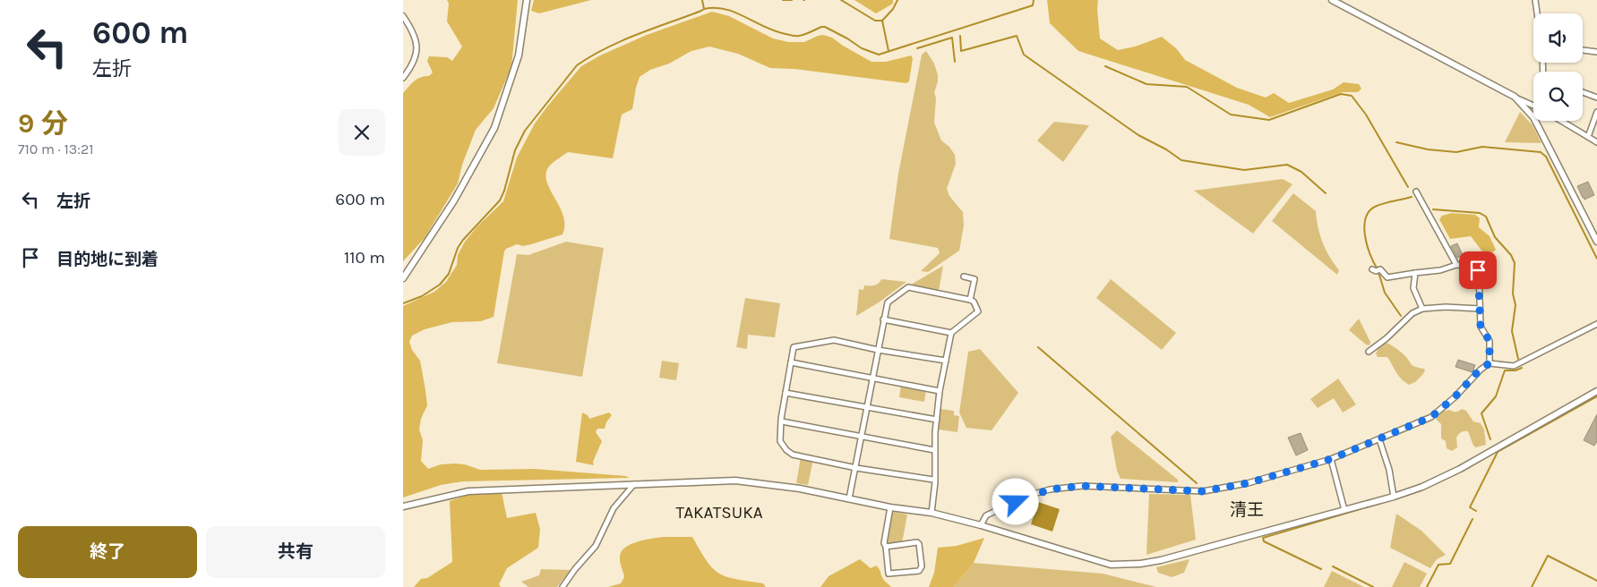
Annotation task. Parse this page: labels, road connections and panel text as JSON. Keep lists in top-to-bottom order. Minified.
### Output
{"districts":["清王","TAKATSUKA"],"page":{"turn":["600 m","左折"],"heading":["9 分","710 m · 13:21"],"list":[{"name":"左折","value":"600 m"},{"name":"目的地に到着","value":"110 m"}],"buttons":["終了","共有"]}}
